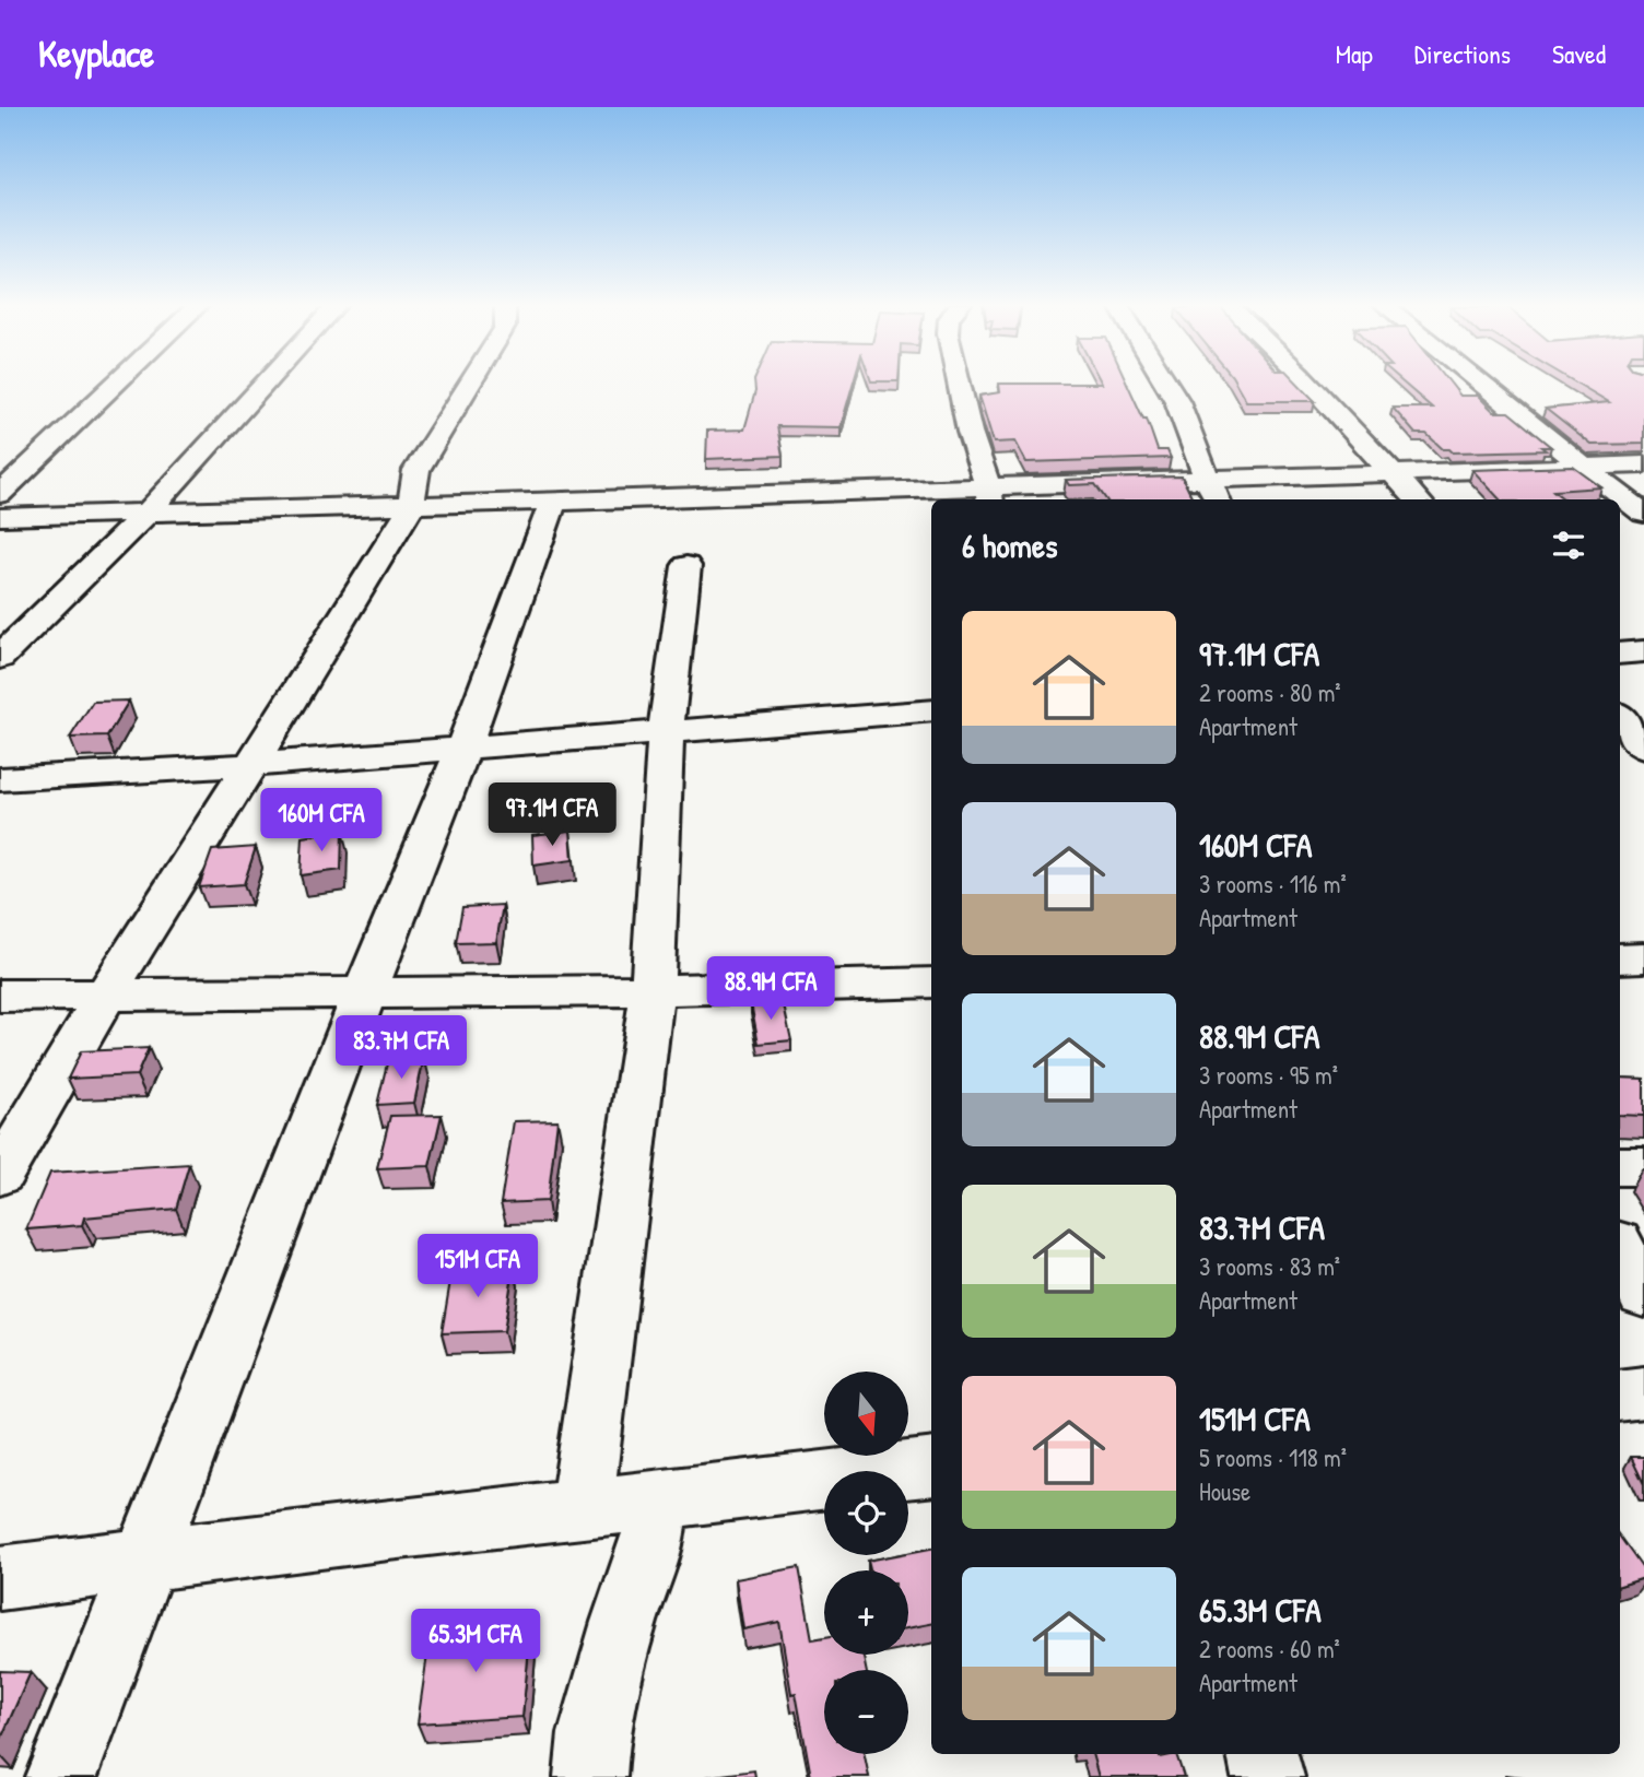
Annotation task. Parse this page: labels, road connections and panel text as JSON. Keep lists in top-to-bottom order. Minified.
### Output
{"north":"bottom","page":{"header":"Keyplace","nav":["Map","Directions","Saved"],"heading":"6 homes","list":[{"name":"97.1M CFA","note":"2 rooms · 80 m² · Apartment"},{"name":"160M CFA","note":"3 rooms · 116 m² · Apartment"},{"name":"88.9M CFA","note":"3 rooms · 95 m² · Apartment"},{"name":"83.7M CFA","note":"3 rooms · 83 m² · Apartment"},{"name":"151M CFA","note":"5 rooms · 118 m² · House"},{"name":"65.3M CFA","note":"2 rooms · 60 m² · Apartment"}],"price":["97.1M CFA","160M CFA","88.9M CFA","83.7M CFA","151M CFA","65.3M CFA"],"map_buttons":["+","−"]}}
